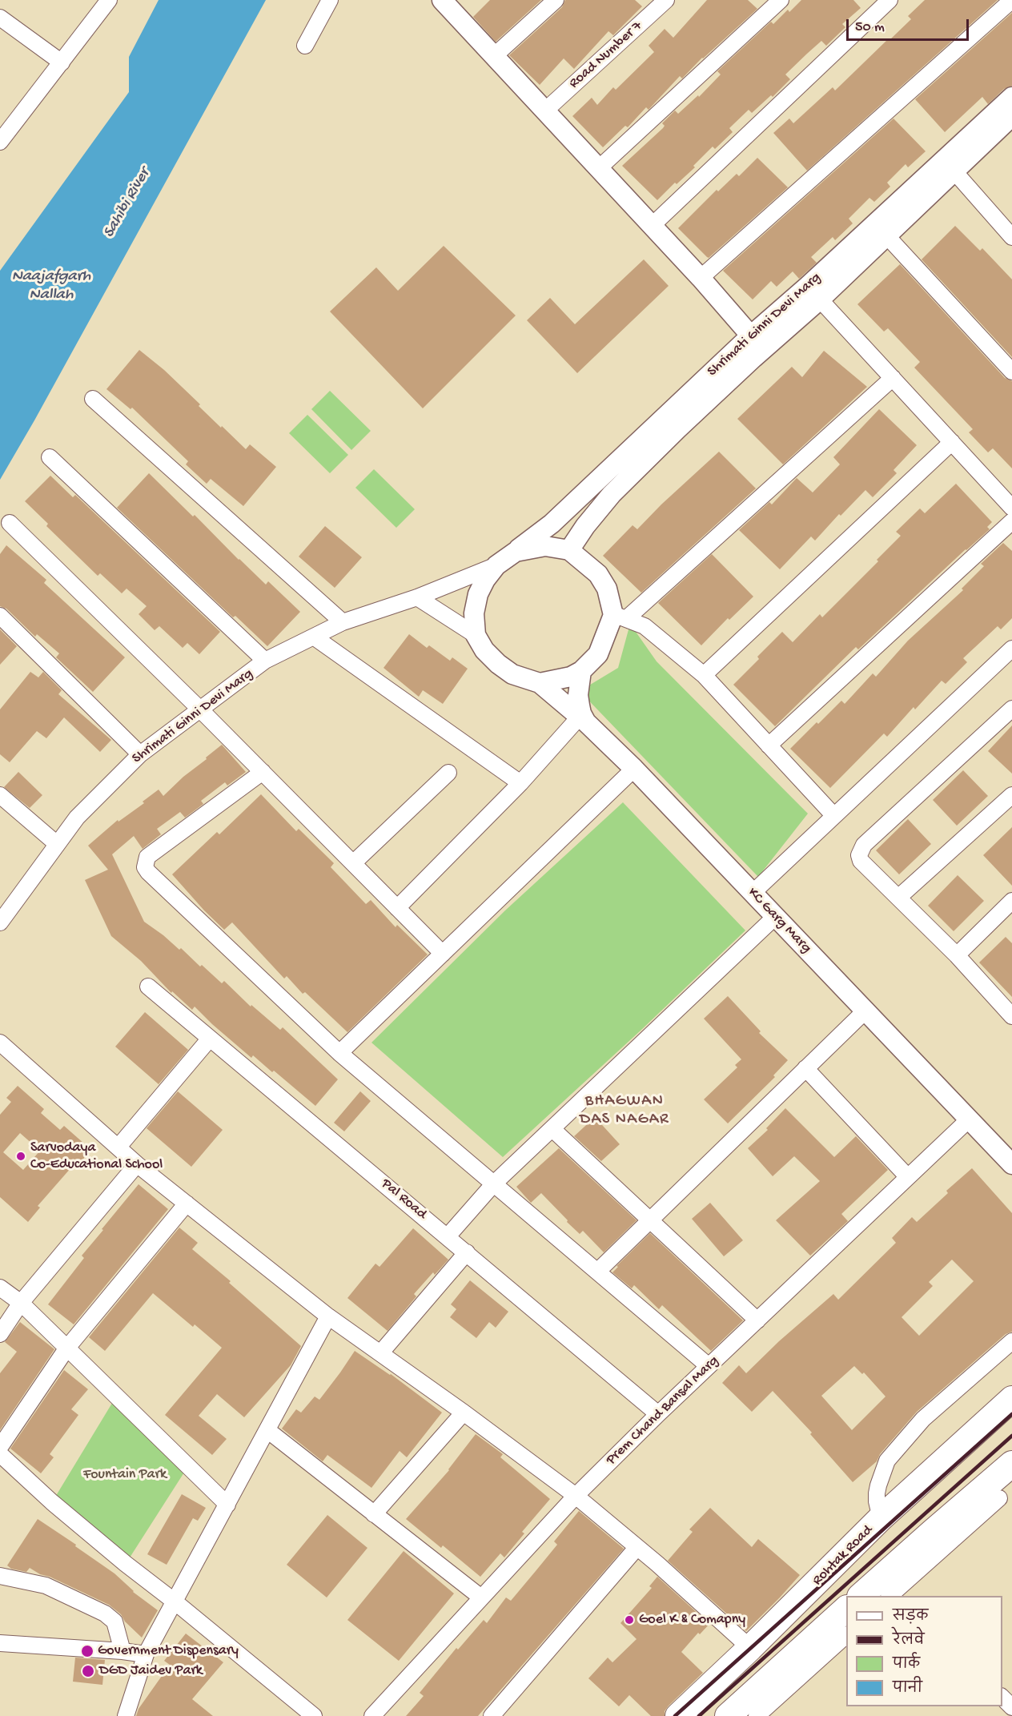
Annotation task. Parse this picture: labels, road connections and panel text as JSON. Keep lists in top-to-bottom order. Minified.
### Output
{"streets":{"main road":["Rohtak Road"],"street":["Road Number 7","Shrimati Ginni Devi Marg","KC Garg Marg","Pal Road","Prem Chand Bansal Marg"]},"crossings":[["Shrimati Ginni Devi Marg","KC Garg Marg"],["KC Garg Marg","Prem Chand Bansal Marg"],["Pal Road","Prem Chand Bansal Marg"]],"districts":["BHAGWAN DAS NAGAR"],"water":["Sahibi River","Naajafgarh Nallah"],"parks":["Fountain Park"],"places":["Sarvodaya Co-Educational School","Goel K & Comapny","Government Dispensary","DGD Jaidev Park"],"legend":["सड़क","रेलवे","पार्क","पानी"],"scale_bar":"50 m"}
